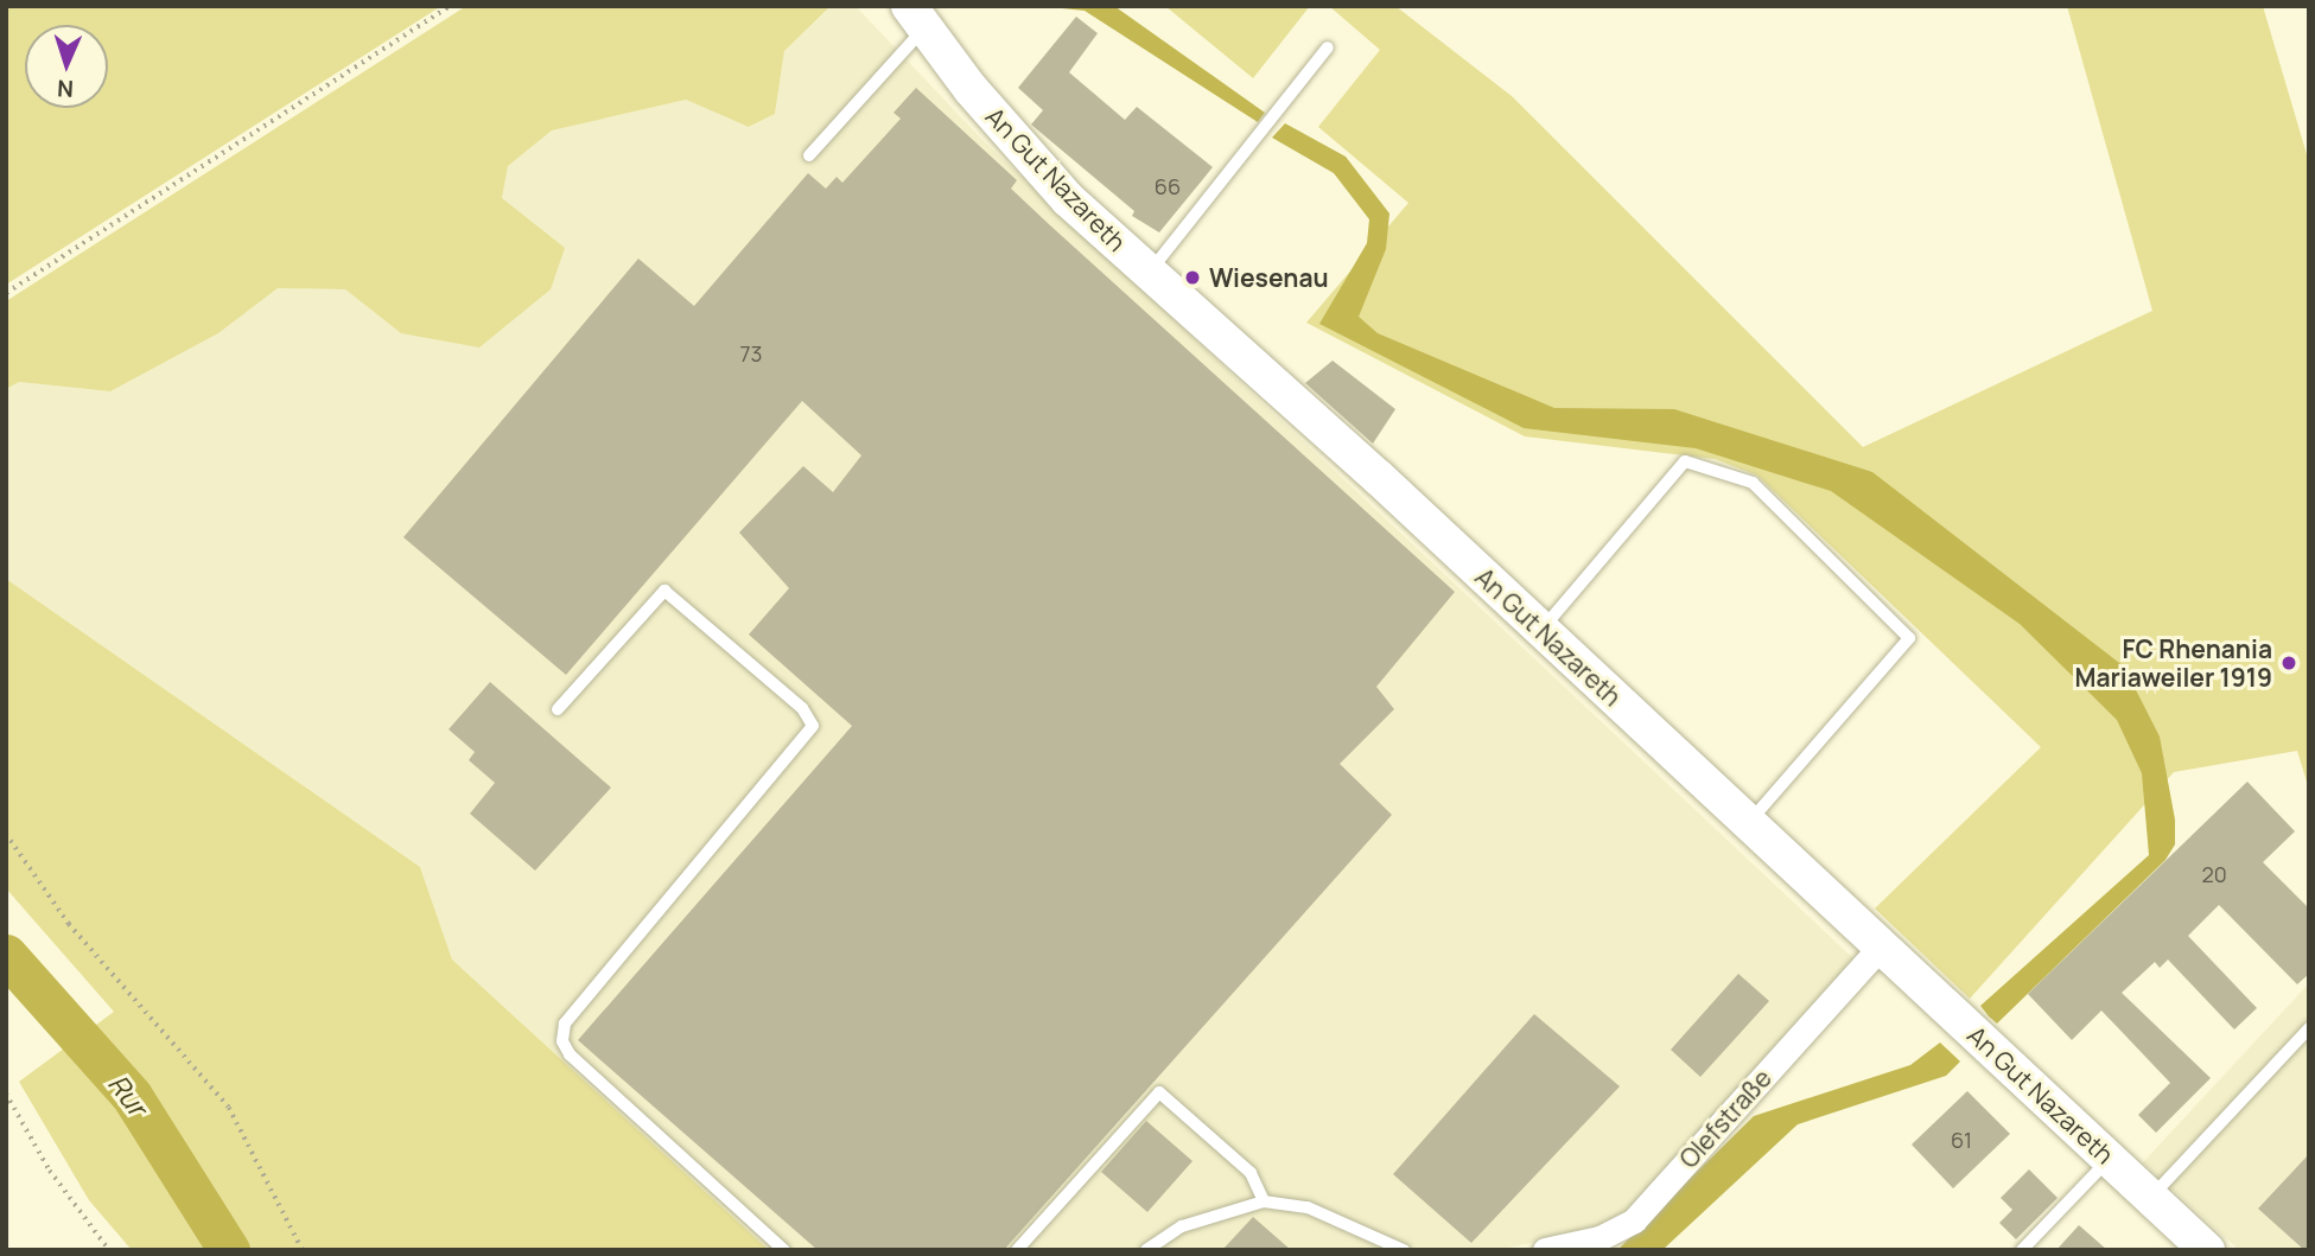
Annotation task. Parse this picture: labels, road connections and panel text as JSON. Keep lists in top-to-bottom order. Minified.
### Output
{"streets":{"main road":["An Gut Nazareth"],"street":["Olefstraße"]},"crossings":[["An Gut Nazareth","Olefstraße"]],"water":["Rur"],"places":["Wiesenau","FC Rhenania Mariaweiler 1919"],"house_numbers":["66","73","20","61"],"north":"bottom"}
